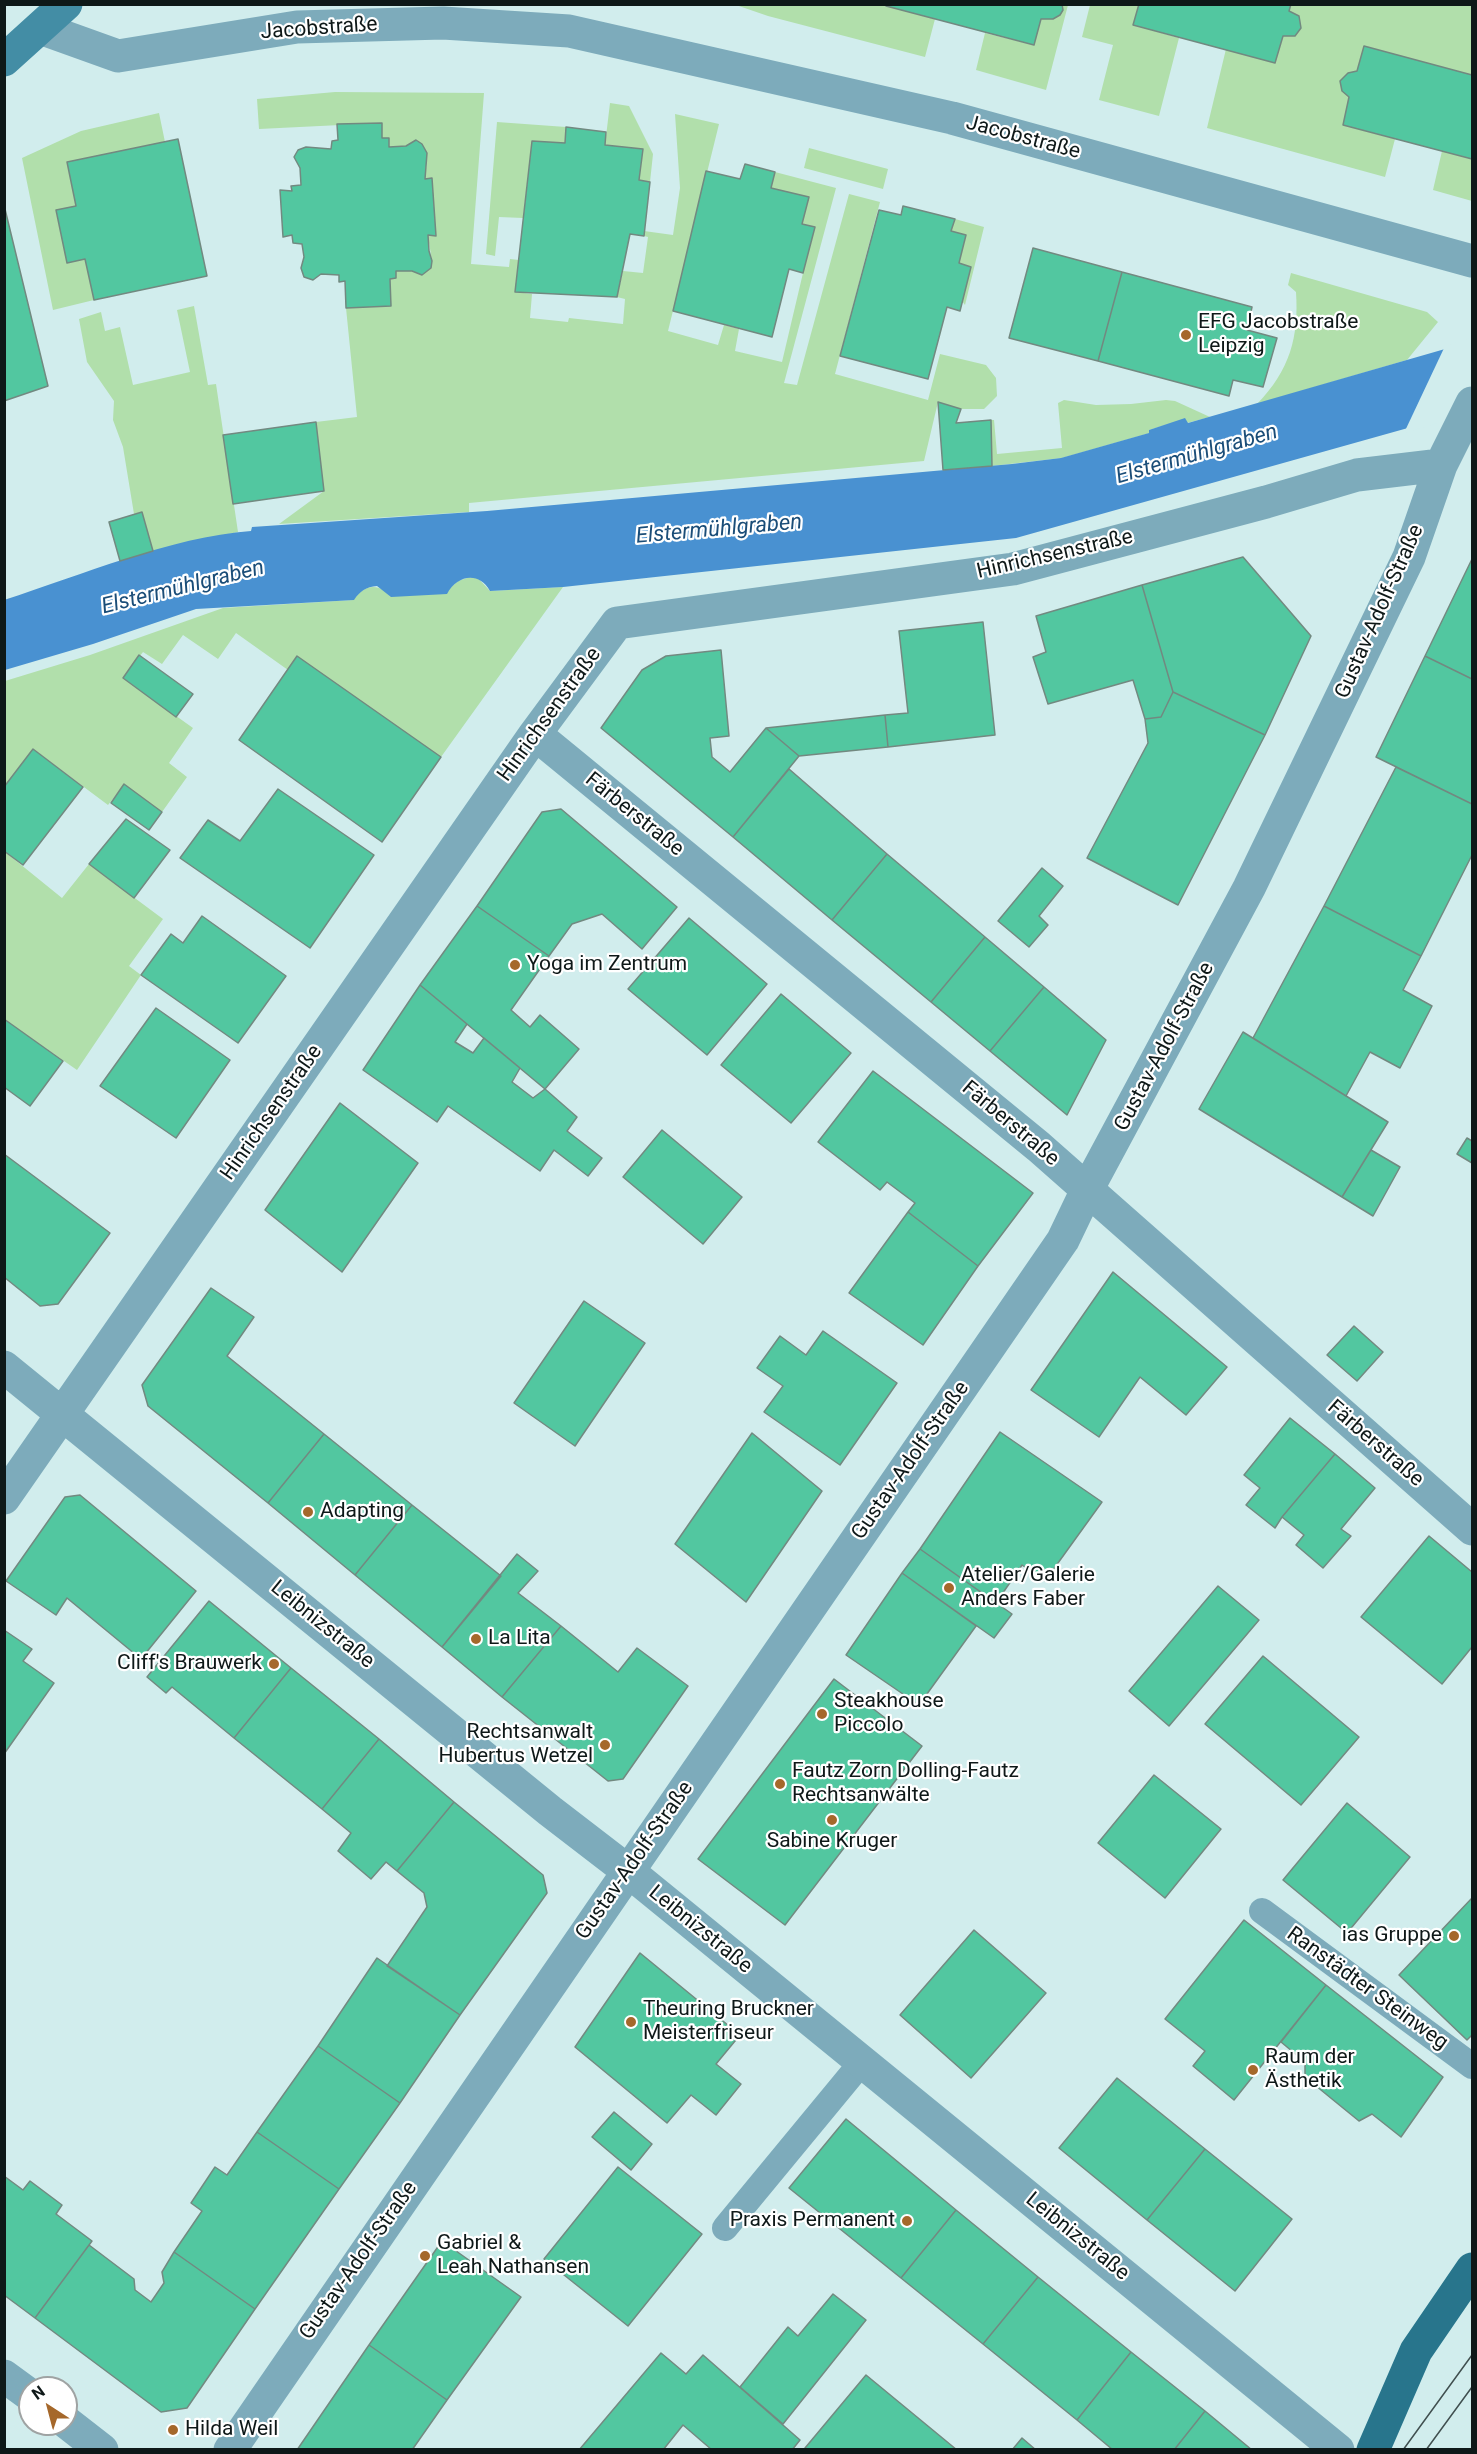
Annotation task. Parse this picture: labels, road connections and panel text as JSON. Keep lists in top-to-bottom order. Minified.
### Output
{"streets":{"street":["Jacobstraße","Hinrichsenstraße","Gustav-Adolf-Straße","Färberstraße","Leibnizstraße"],"lane":["Ranstädter Steinweg"]},"crossings":[["Hinrichsenstraße","Gustav-Adolf-Straße"],["Hinrichsenstraße","Färberstraße"],["Hinrichsenstraße","Leibnizstraße"],["Gustav-Adolf-Straße","Färberstraße"],["Gustav-Adolf-Straße","Leibnizstraße"]],"water":["Elstermühlgraben"],"places":["EFG Jacobstraße Leipzig","Yoga im Zentrum","Adapting","Atelier/Galerie Anders Faber","La Lita","Cliff's Brauwerk","Steakhouse Piccolo","Rechtsanwalt Hubertus Wetzel","Fautz Zorn Dolling-Fautz Rechtsanwälte","Sabine Kruger","ias Gruppe","Theuring Bruckner Meisterfriseur","Raum der Ästhetik","Praxis Permanent","Gabriel & Leah Nathansen","Hilda Weil"],"north":"top left"}
